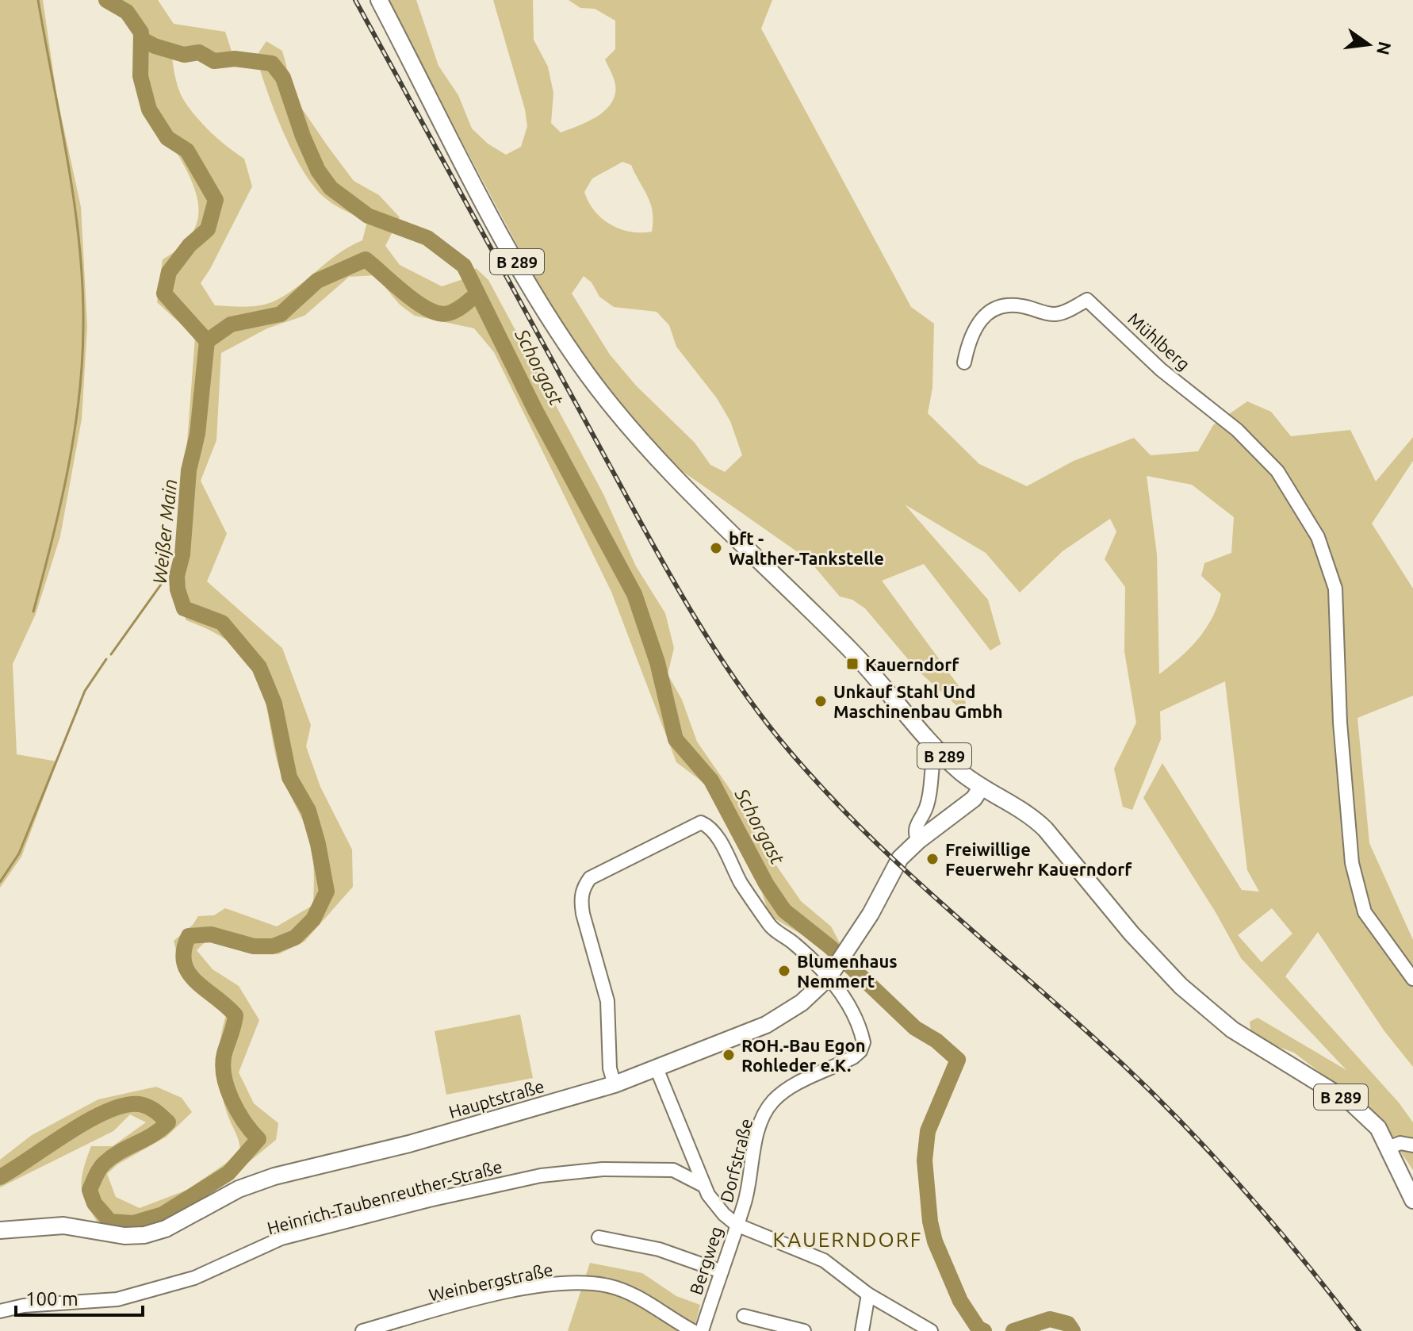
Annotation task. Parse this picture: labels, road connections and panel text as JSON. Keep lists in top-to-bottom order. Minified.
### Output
{"streets":{"main road":["B 289","Hauptstraße"],"street":["Mühlberg","Dorfstraße","Heinrich-Taubenreuther-Straße","Bergweg","Weinbergstraße"]},"crossings":[["B 289","Hauptstraße"],["Hauptstraße","Dorfstraße"],["Hauptstraße","Bergweg"],["Dorfstraße","Bergweg"],["Heinrich-Taubenreuther-Straße","Bergweg"]],"districts":["KAUERNDORF"],"water":["Schorgast","Weißer Main"],"places":{"other":["bft - Walther-Tankstelle","Unkauf Stahl Und Maschinenbau Gmbh","Freiwillige Feuerwehr Kauerndorf","Blumenhaus Nemmert","ROH.-Bau Egon Rohleder e.K."],"transit":["Kauerndorf"]},"scale_bar":"100 m","north":"right"}
